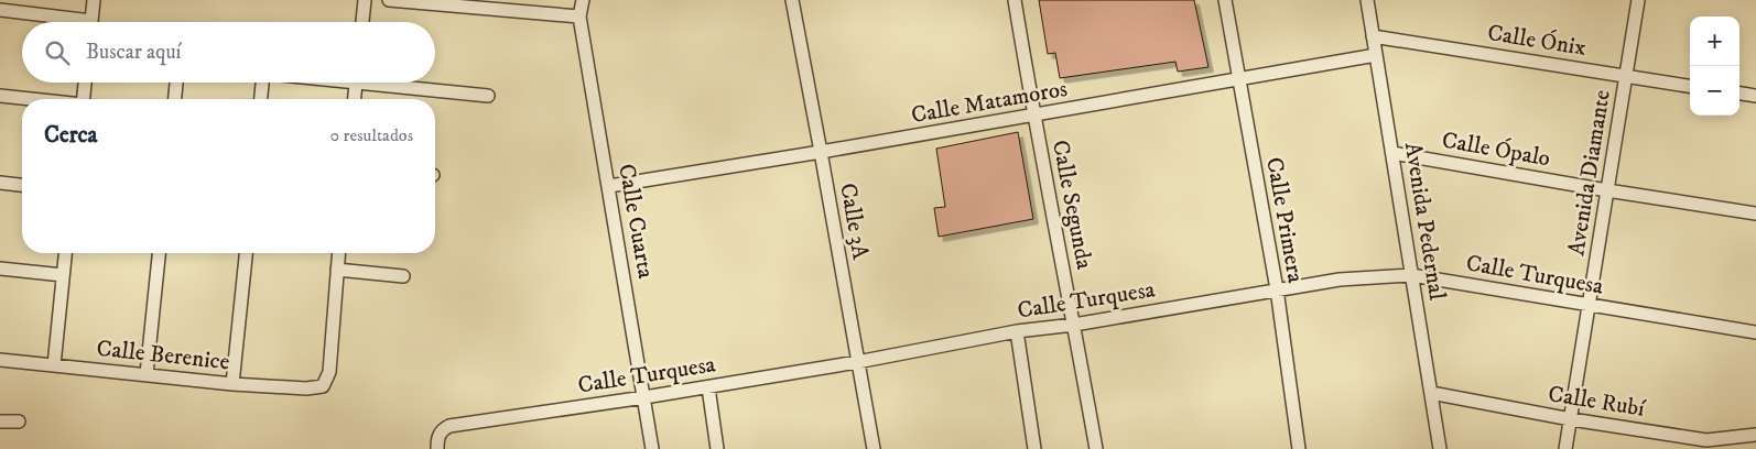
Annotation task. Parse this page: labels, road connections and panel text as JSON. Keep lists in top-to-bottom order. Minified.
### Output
{"streets":{"street":["Calle Ónix","Calle Matamoros","Calle Ópalo","Avenida Diamante","Calle Segunda","Calle Primera","Calle Cuarta","Calle 3A","Avenida Pedernal","Calle Turquesa","Calle Berenice","Calle Rubí"]},"crossings":[["Calle Ónix","Avenida Diamante"],["Calle Ónix","Avenida Pedernal"],["Calle Matamoros","Calle Segunda"],["Calle Matamoros","Calle Primera"],["Calle Matamoros","Calle Cuarta"],["Calle Matamoros","Calle 3A"],["Calle Matamoros","Avenida Pedernal"],["Calle Ópalo","Avenida Diamante"],["Calle Ópalo","Avenida Pedernal"],["Avenida Diamante","Calle Turquesa"],["Avenida Diamante","Calle Rubí"],["Calle Segunda","Calle Turquesa"],["Calle Primera","Calle Turquesa"],["Calle Cuarta","Calle Turquesa"],["Calle 3A","Calle Turquesa"],["Avenida Pedernal","Calle Turquesa"],["Avenida Pedernal","Calle Rubí"]],"page":{"map_buttons":["+","−"],"search":"Buscar aquí","heading":["Cerca","0 resultados"]}}
